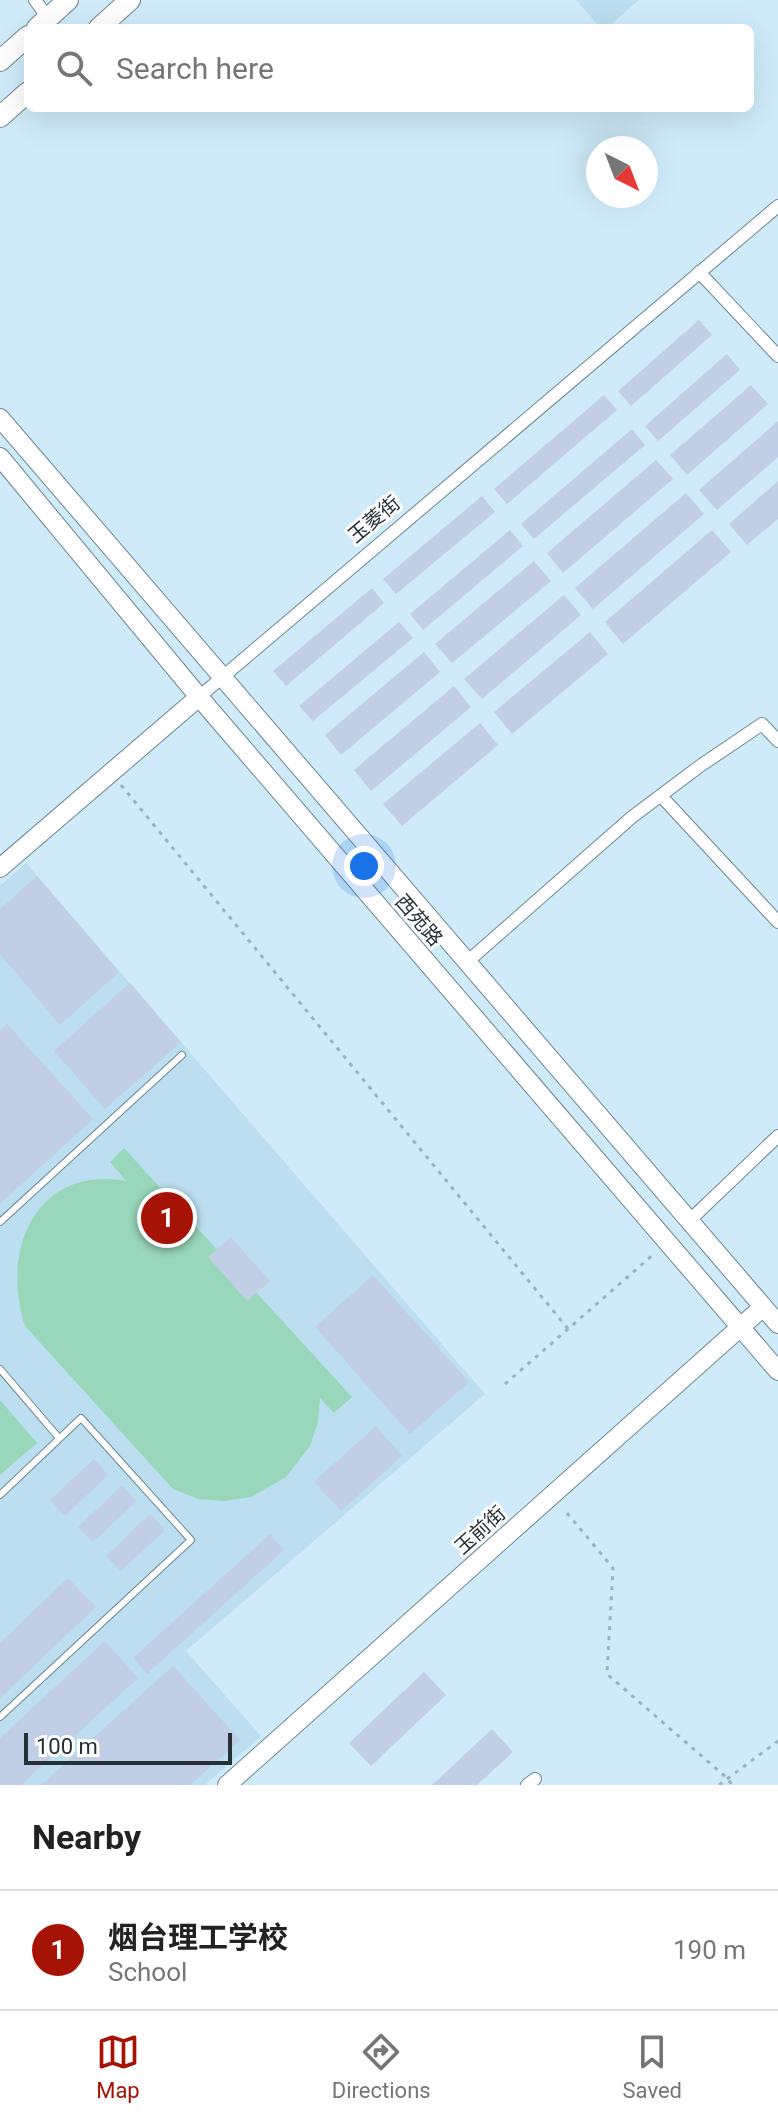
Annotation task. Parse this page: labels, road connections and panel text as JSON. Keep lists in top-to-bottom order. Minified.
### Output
{"streets":{"main road":["玉菱街","西苑路","玉前街"]},"crossings":[["玉菱街","西苑路"],["西苑路","玉前街"]],"scale_bar":"100 m","north":"bottom right","page":{"search":"Search here","pins":"1","scale":"100 m","heading":"Nearby","list":[{"mark":"1","name":"烟台理工学校","note":"School","value":"190 m"}],"nav":["Map","Directions","Saved"]}}
